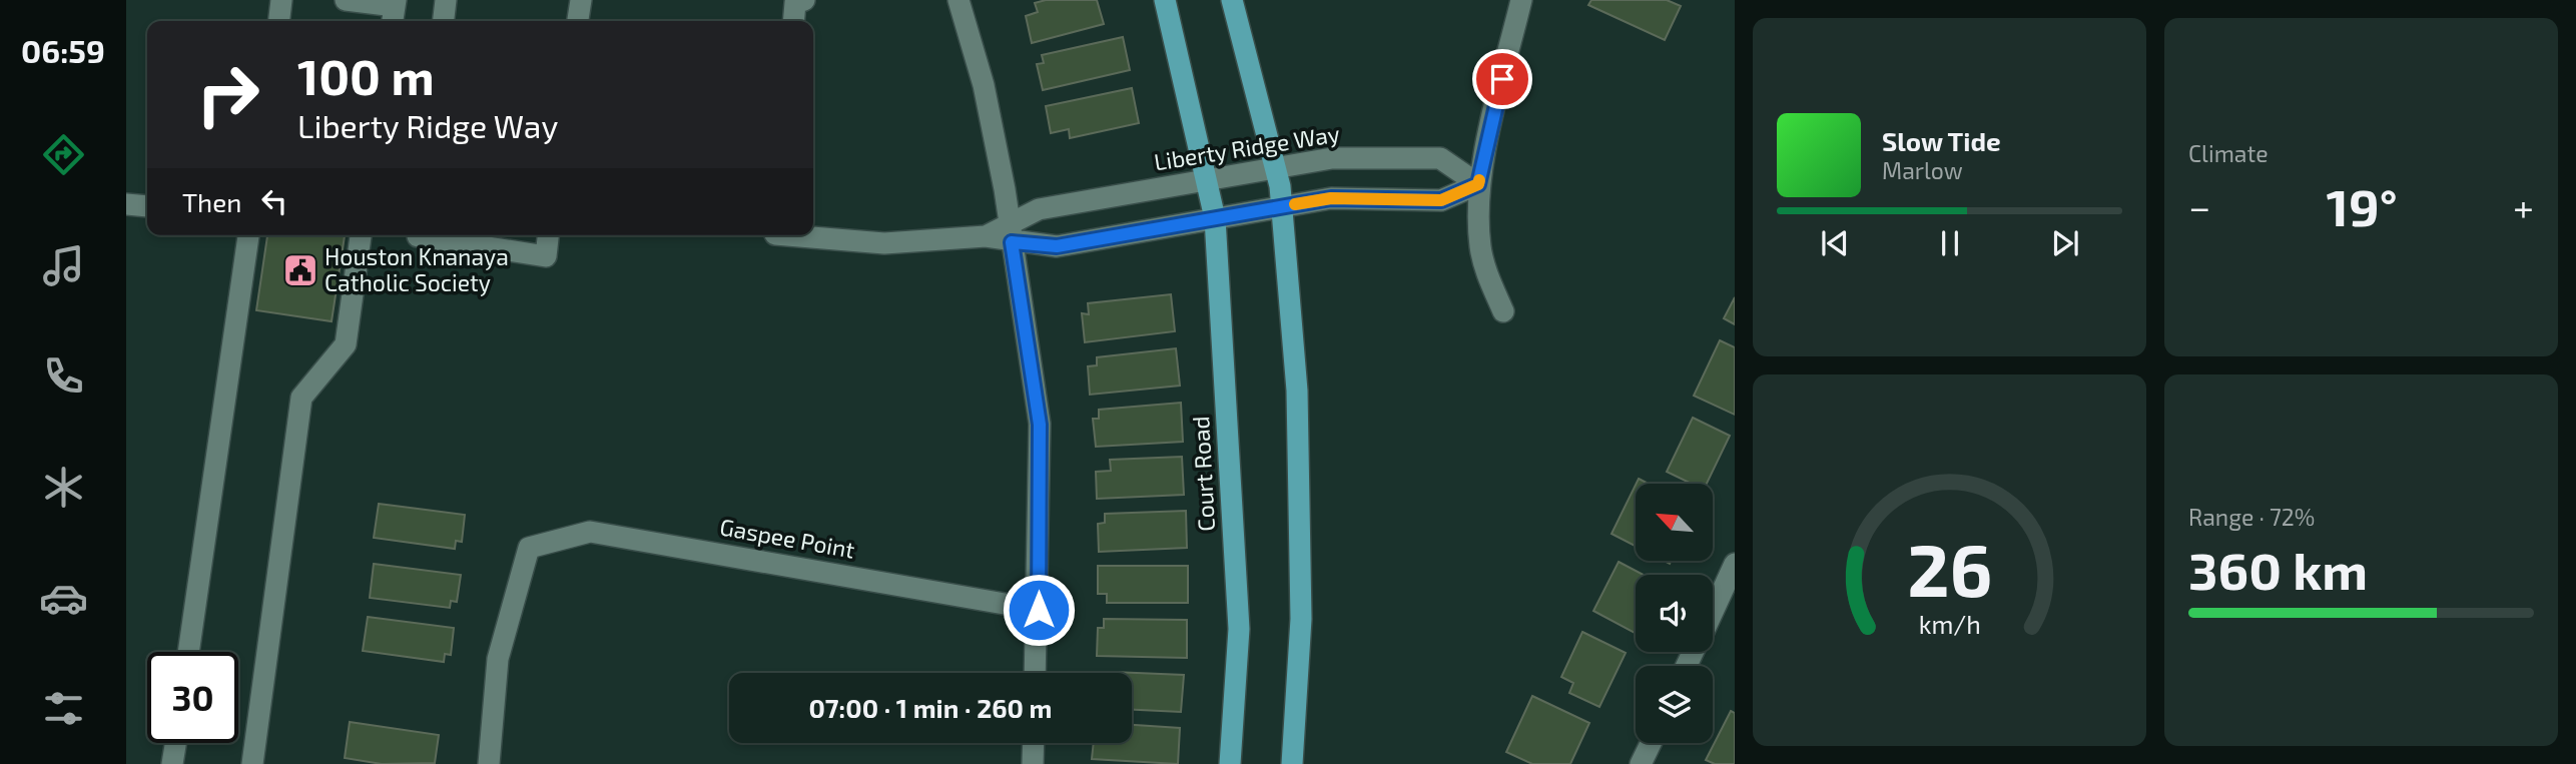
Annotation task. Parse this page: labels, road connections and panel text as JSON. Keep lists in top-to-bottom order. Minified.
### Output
{"streets":{"main road":["Court Road"],"street":["Liberty Ridge Way","Gaspee Point"]},"crossings":[["Liberty Ridge Way","Court Road"]],"places":{"public building":["Houston Knanaya Catholic Society"]},"north":"top left","page":{"tabs":"06:59","tile":["Climate",["Range · 72%","360 km"]],"turn":["100 m","Liberty Ridge Way"],"song":["Slow Tide","Marlow"],"then":"Then","heat":["−","19°","+"],"limit":"30","trip":"07:00 · 1 min · 260 m","gauge":["26","km/h"]}}
